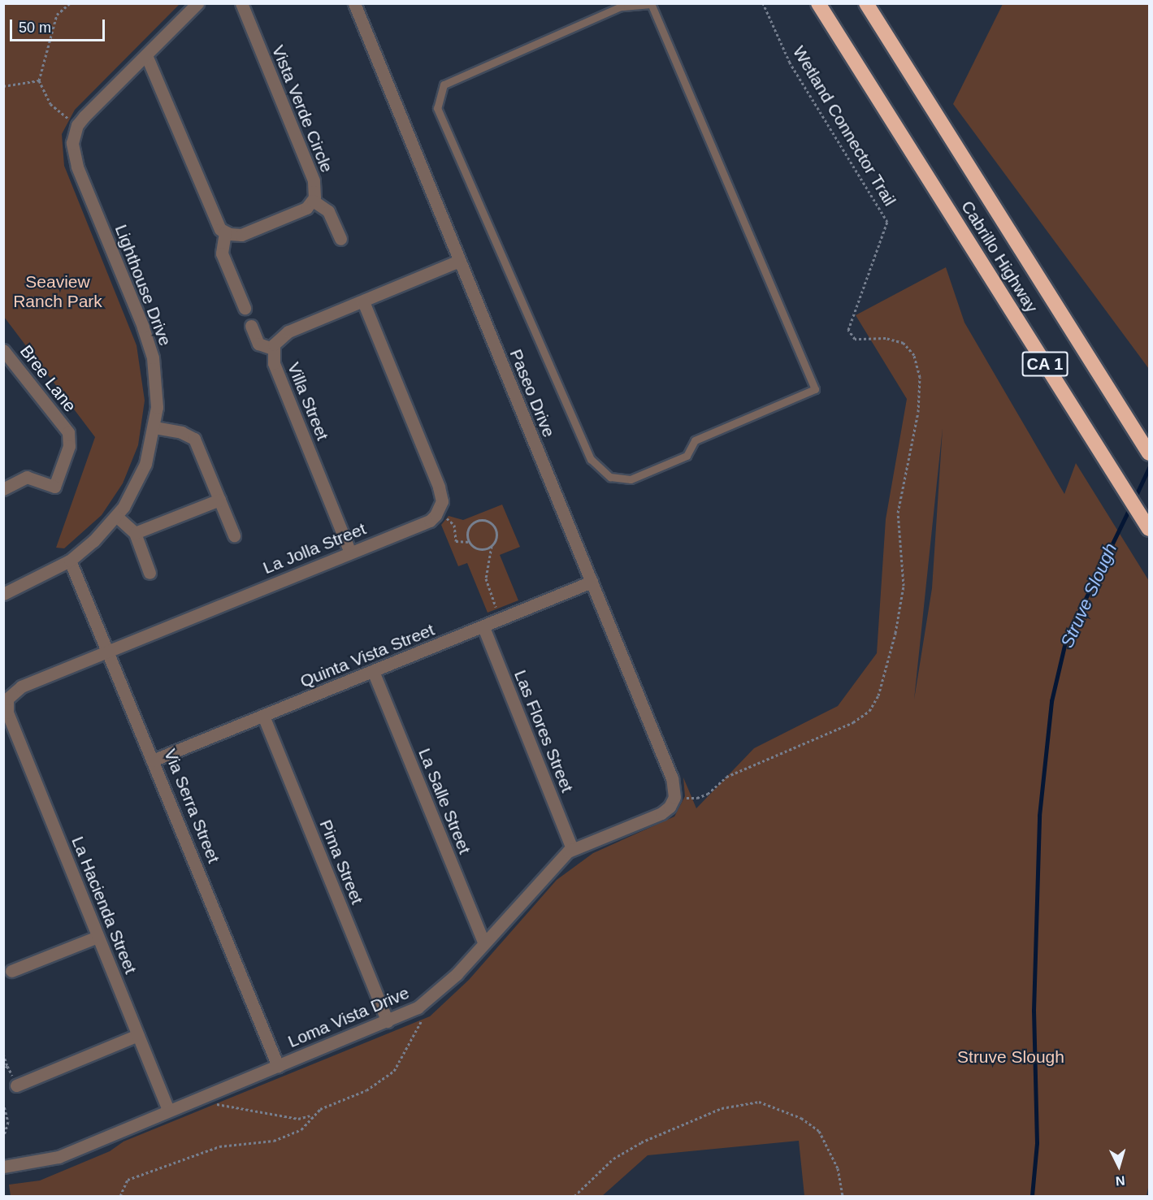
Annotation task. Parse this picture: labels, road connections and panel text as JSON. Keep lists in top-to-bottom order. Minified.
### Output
{"streets":{"highway":["Cabrillo Highway","CA 1"],"street":["Vista Verde Circle","Lighthouse Drive","Bree Lane","Paseo Drive","Villa Street","La Jolla Street","Quinta Vista Street","Las Flores Street","La Salle Street","Via Serra Street","Pima Street","La Hacienda Street","Loma Vista Drive"],"path":["Wetland Connector Trail"]},"crossings":[["Wetland Connector Trail","Paseo Drive"],["Wetland Connector Trail","Loma Vista Drive"],["Lighthouse Drive","Via Serra Street"],["Paseo Drive","Villa Street"],["Paseo Drive","Quinta Vista Street"],["Paseo Drive","Loma Vista Drive"],["Villa Street","La Jolla Street"],["La Jolla Street","Via Serra Street"],["La Jolla Street","La Hacienda Street"],["Quinta Vista Street","Las Flores Street"],["Quinta Vista Street","La Salle Street"],["Quinta Vista Street","Via Serra Street"],["Quinta Vista Street","Pima Street"],["Las Flores Street","Loma Vista Drive"],["La Salle Street","Loma Vista Drive"],["Via Serra Street","Loma Vista Drive"],["Pima Street","Loma Vista Drive"],["La Hacienda Street","Loma Vista Drive"]],"water":["Struve Slough"],"parks":["Seaview Ranch Park","Struve Slough"],"scale_bar":"50 m","north":"bottom"}
